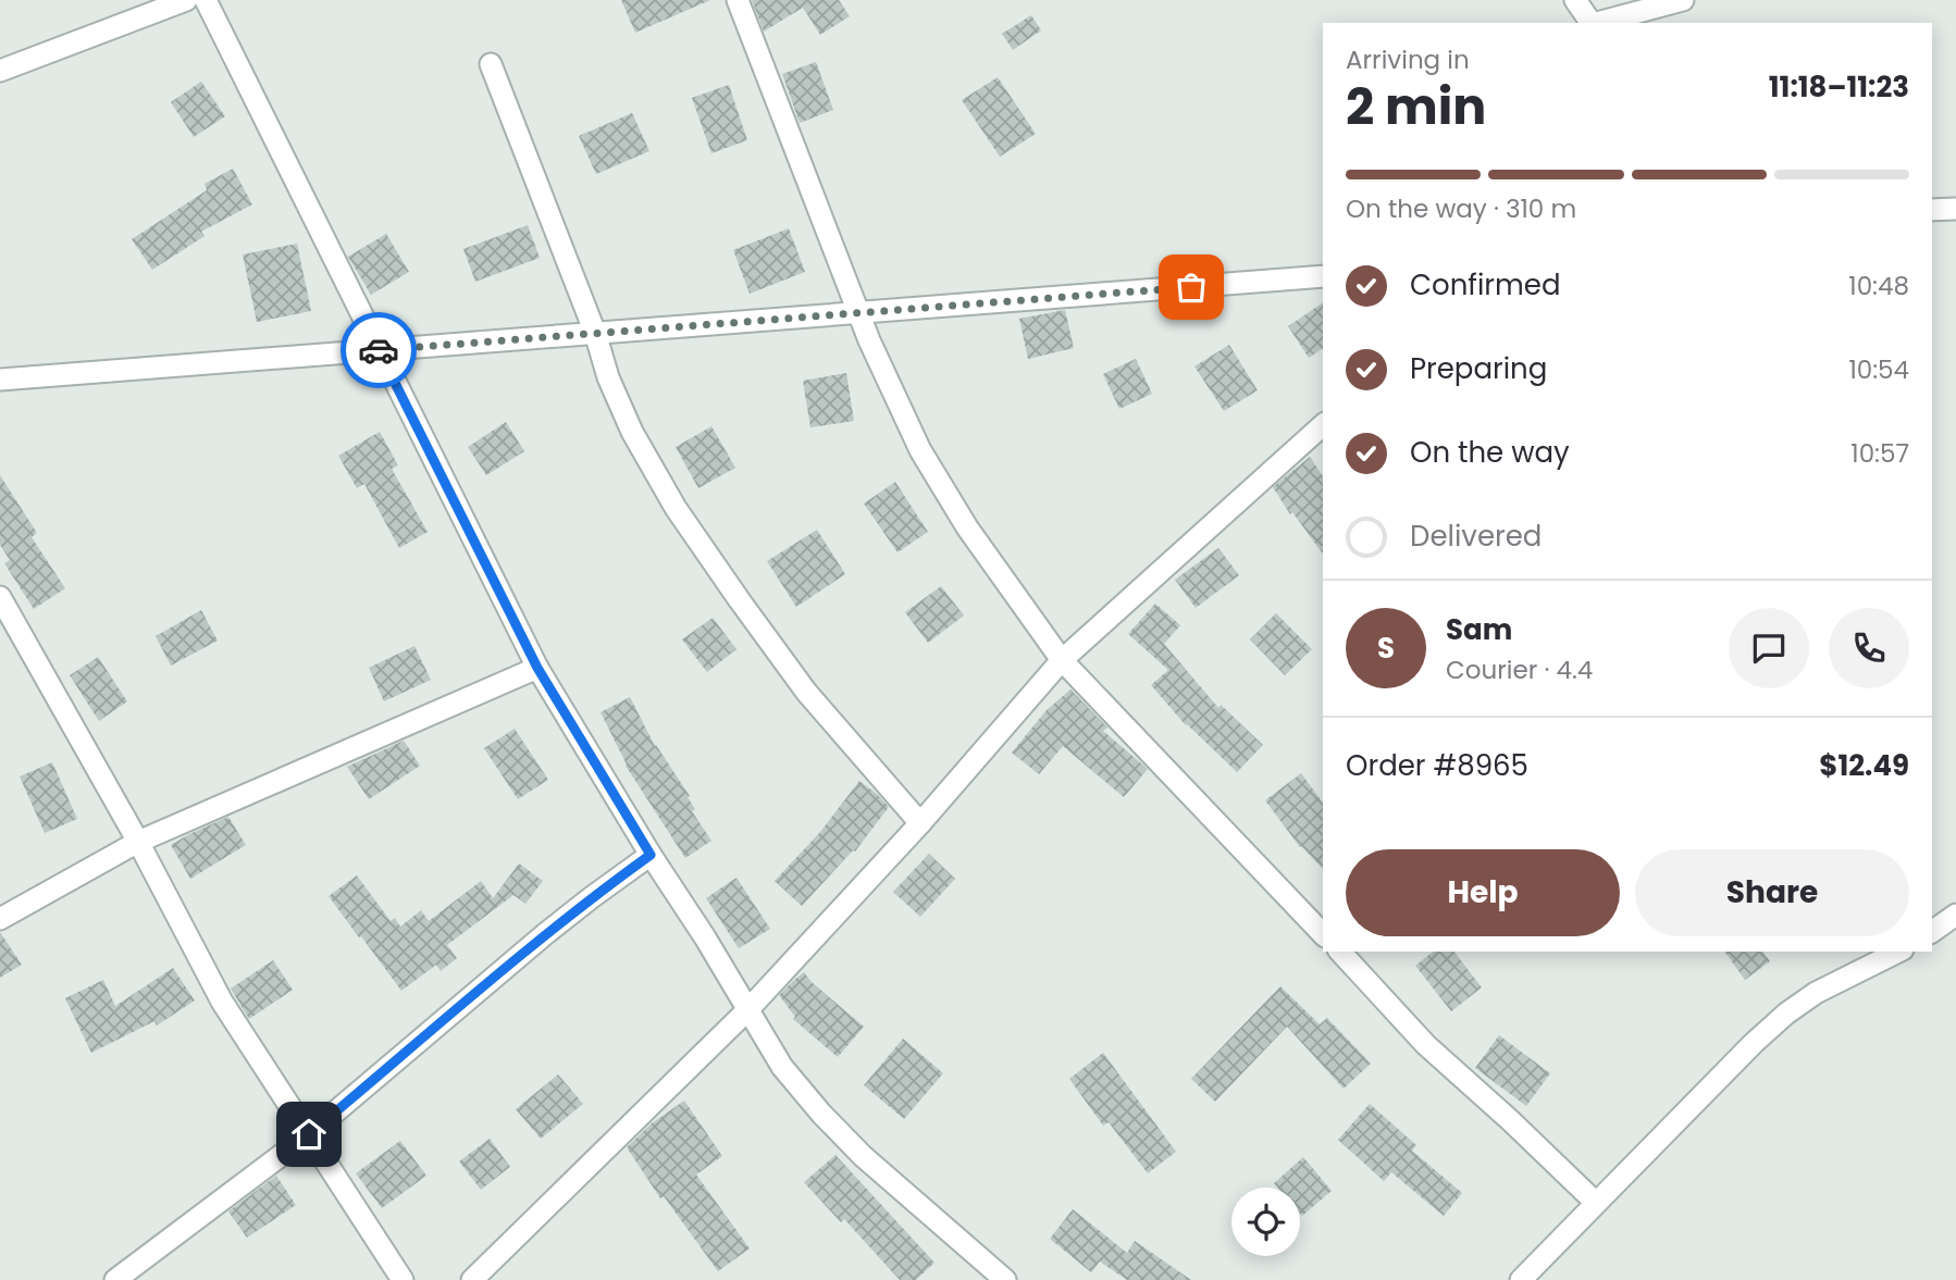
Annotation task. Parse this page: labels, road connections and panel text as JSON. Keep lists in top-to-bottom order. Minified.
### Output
{"page":{"heading":["2 min","Arriving in","11:18–11:23"],"panel":["Sam","Courier · 4.4","Order #8965","$12.49"],"bar":"On the way · 310 m","list":[["Confirmed","10:48"],["Preparing","10:54"],["On the way","10:57"],"Delivered"],"round":"S","buttons":["Help","Share"]}}
